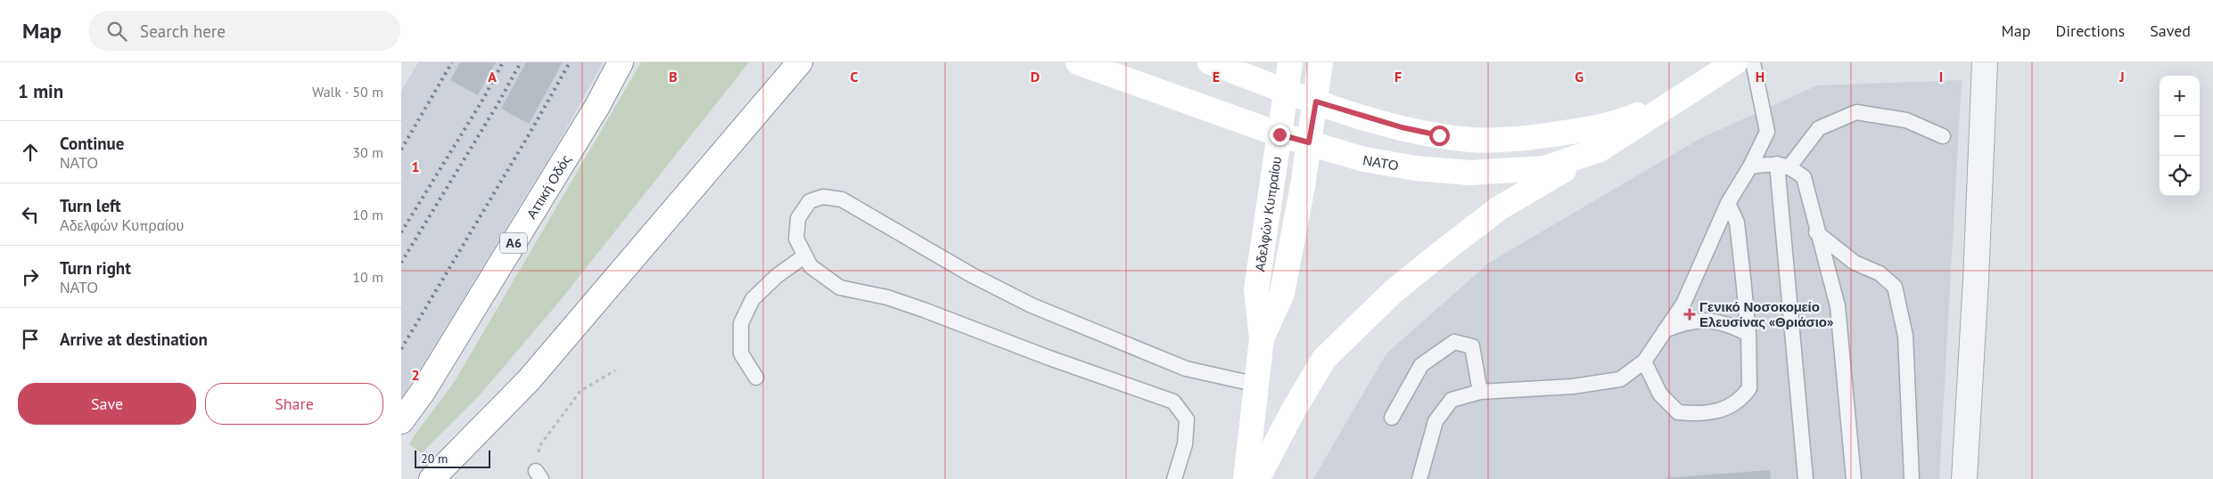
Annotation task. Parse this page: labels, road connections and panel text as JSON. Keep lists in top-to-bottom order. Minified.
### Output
{"streets":{"main road":["ΝΑΤΟ","Αττική Οδός","Αδελφών Κυπραίου","Α6"]},"crossings":[["ΝΑΤΟ","Αδελφών Κυπραίου"]],"places":{"health":["Γενικό Νοσοκομείο Ελευσίνας «Θριάσιο»"]},"scale_bar":"20 m","page":{"header":"Map","search":"Search here","nav":["Map","Directions","Saved"],"heading":["1 min","Walk · 50 m"],"map_buttons":["+","−"],"list":[["Continue","ΝΑΤΟ","30 m"],["Turn left","Αδελφών Κυπραίου","10 m"],["Turn right","ΝΑΤΟ","10 m"],"Arrive at destination"],"buttons":["Save","Share"],"scale":"20 m"},"grid":{"columns":["A","B","C","D","E","F","G","H","I","J"],"rows":["1","2"]}}
